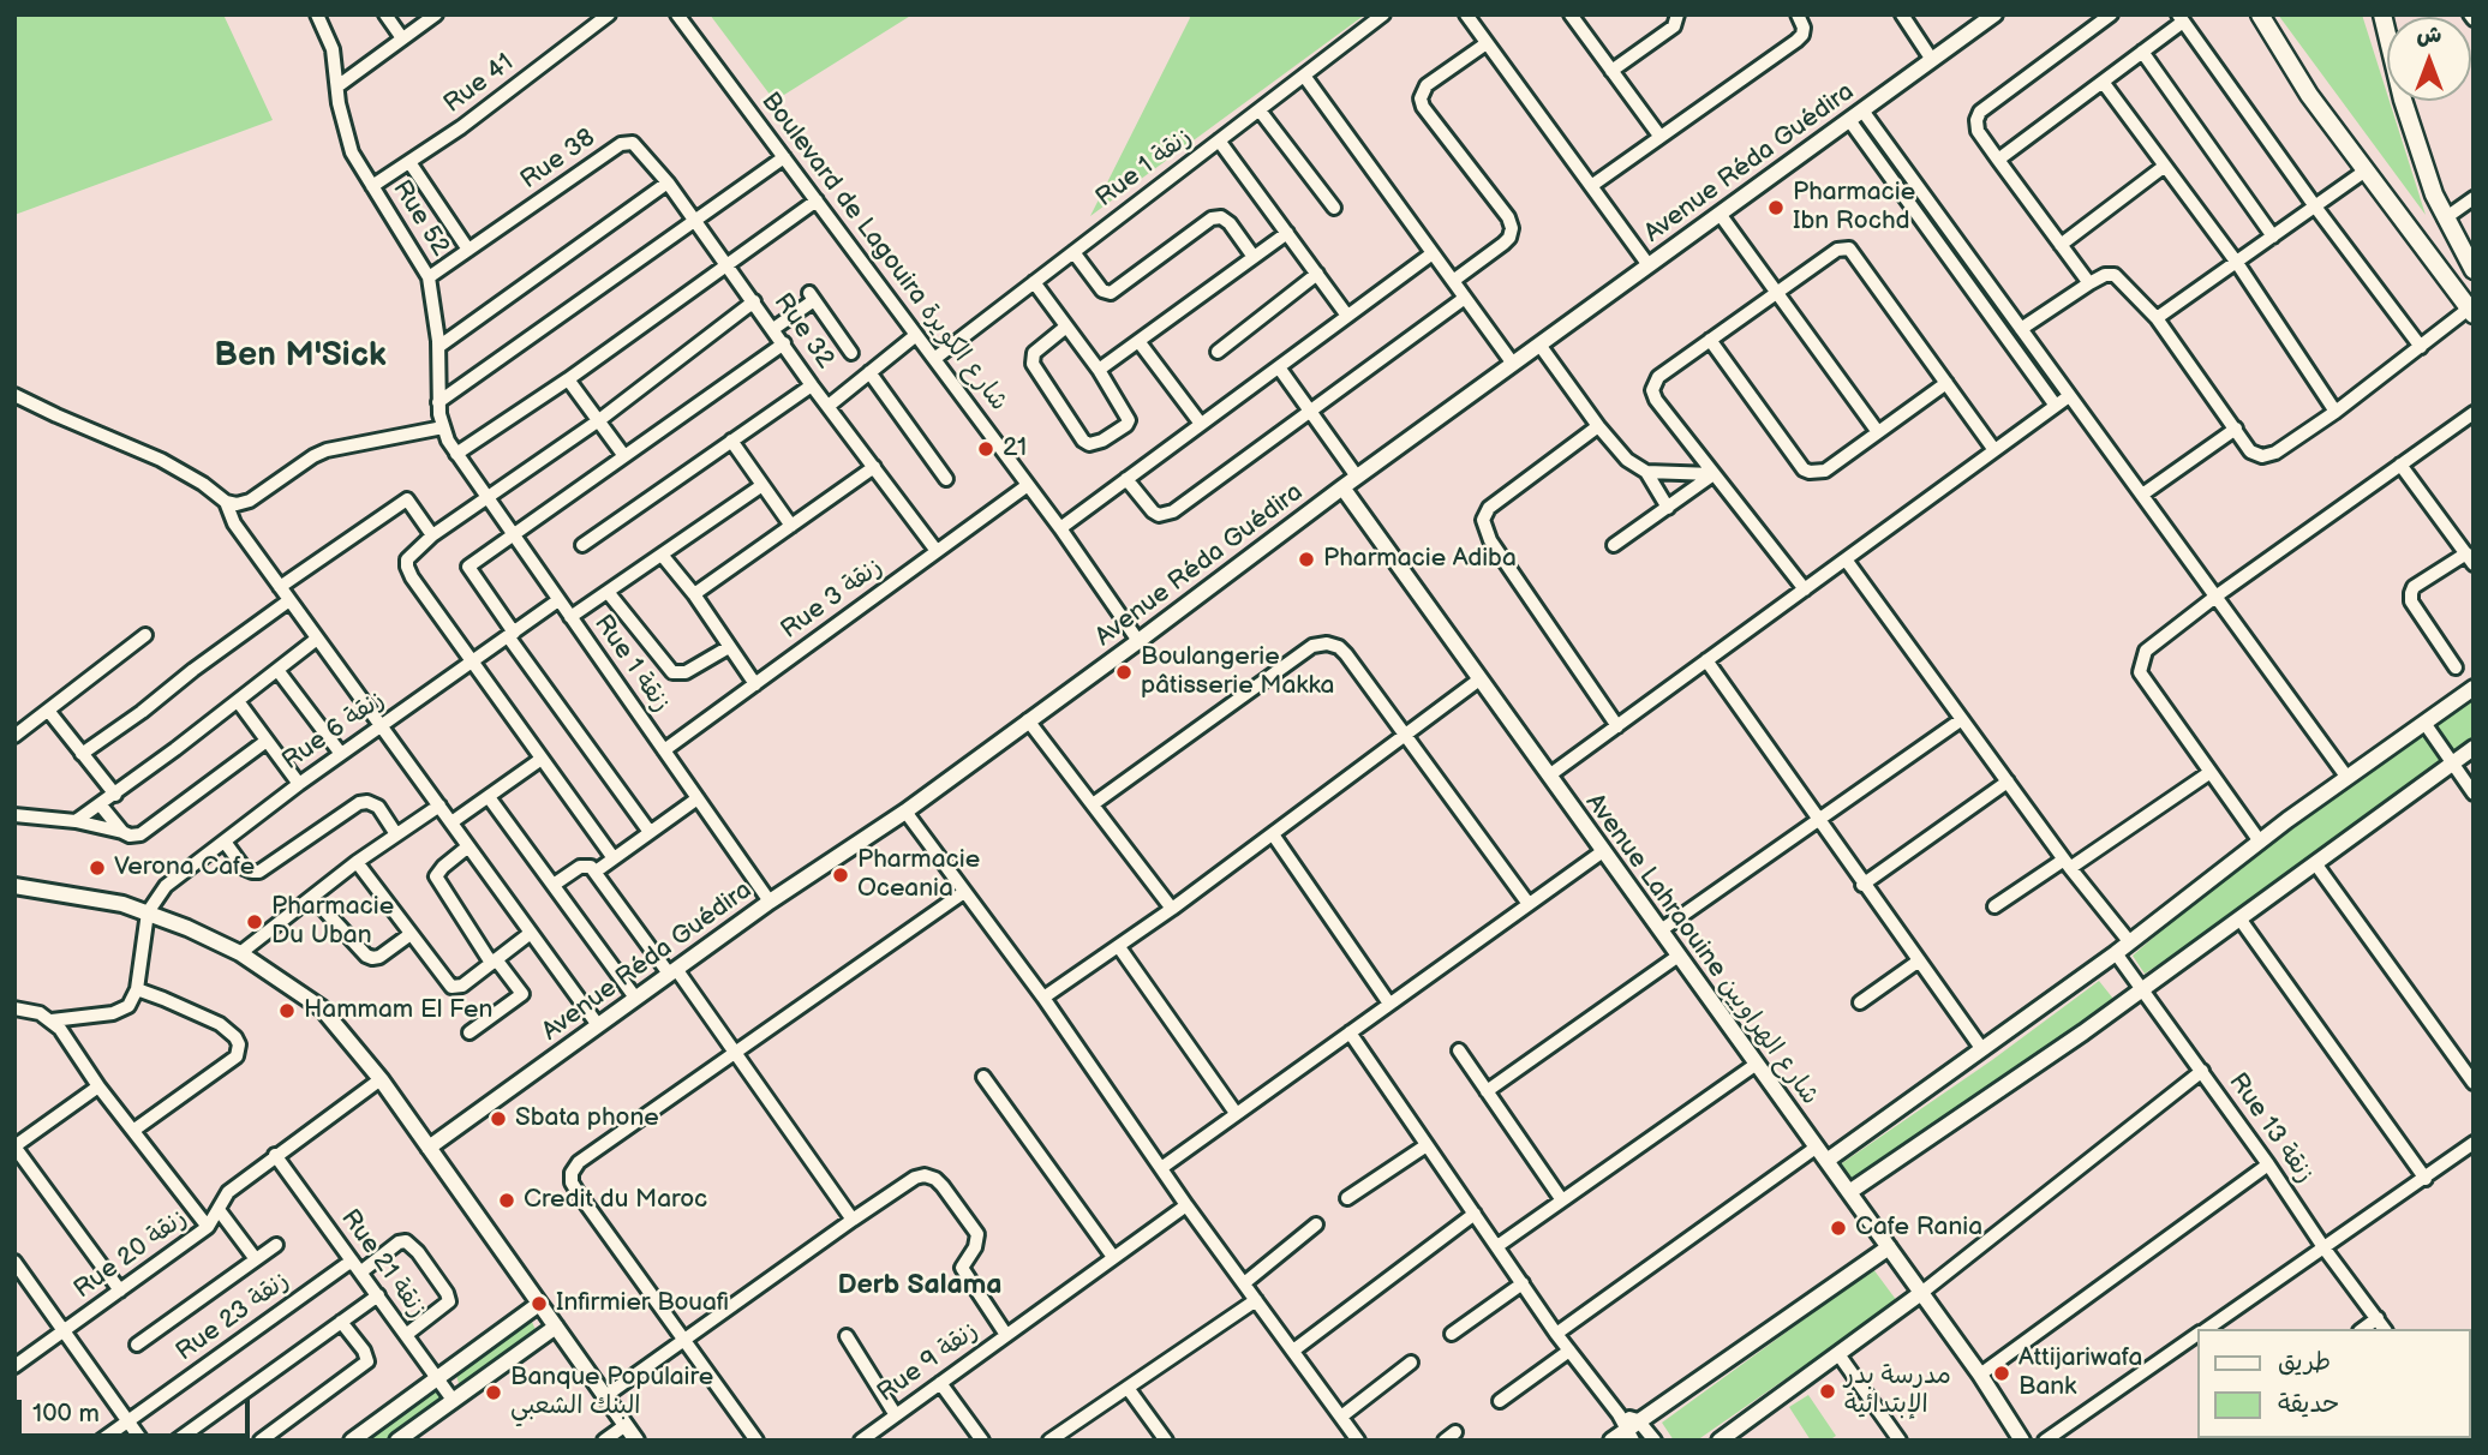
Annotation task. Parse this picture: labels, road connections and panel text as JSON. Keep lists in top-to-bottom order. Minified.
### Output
{"streets":{"street":["Rue 41","Rue 38","Avenue Réda Guédira","Rue 1 زنقة","Rue 52","Boulevard de Lagouira شارع الكويرة","Rue 32","Rue 3 زنقة","Rue 6 زنقة","Avenue Lahraouine شارع الهراويين","Rue 13 زنقة","Rue 20 زنقة","Rue 21 زنقة","Rue 23 زنقة","Rue 9 زنقة"]},"crossings":[["Rue 41","Rue 52"],["Rue 38","Rue 52"],["Rue 38","Rue 32"],["Avenue Réda Guédira","Rue 1 زنقة"],["Avenue Réda Guédira","Boulevard de Lagouira شارع الكويرة"],["Avenue Réda Guédira","Avenue Lahraouine شارع الهراويين"],["Rue 1 زنقة","Rue 52"],["Rue 1 زنقة","Boulevard de Lagouira شارع الكويرة"],["Rue 1 زنقة","Rue 3 زنقة"],["Rue 1 زنقة","Rue 6 زنقة"],["Boulevard de Lagouira شارع الكويرة","Rue 3 زنقة"],["Rue 32","Rue 3 زنقة"],["Rue 20 زنقة","Rue 21 زنقة"],["Rue 21 زنقة","Rue 23 زنقة"]],"districts":["Ben M'Sick","Derb Salama"],"places":["Pharmacie Ibn Rochd","21","Pharmacie Adiba","Boulangerie pâtisserie Makka","Verona Cafe","Pharmacie Oceania","Pharmacie Du Uban","Hammam El Fen","Sbata phone","Credit du Maroc","Cafe Rania","Infirmier Bouafi","Attijariwafa Bank","مدرسة بدر الإبتدائية","Banque Populaire البنك الشعبي"],"legend":["طريق","حديقة"],"scale_bar":"100 m","north":"top"}
